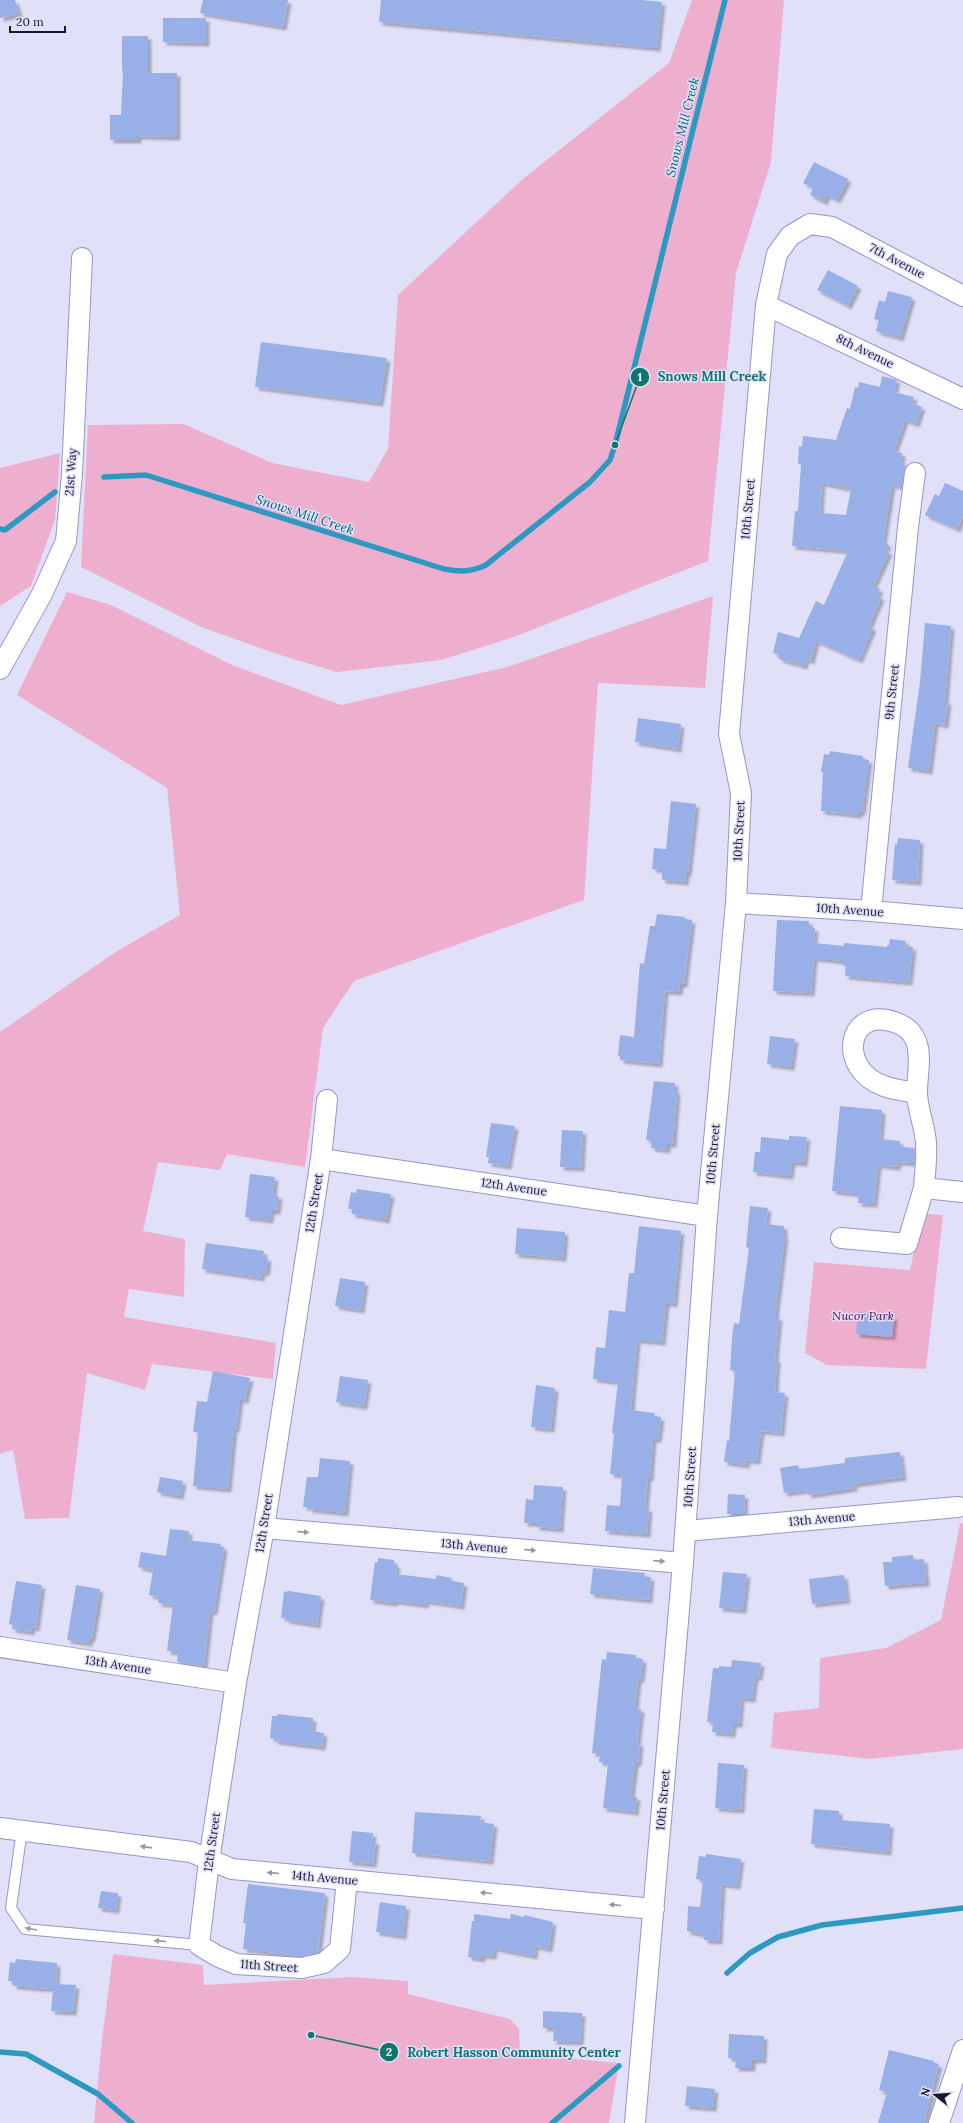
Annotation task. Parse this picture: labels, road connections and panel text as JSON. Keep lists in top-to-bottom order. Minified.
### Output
{"streets":{"street":["7th Avenue","8th Avenue","21st Way","10th Street","9th Street","10th Avenue","12th Avenue","12th Street","13th Avenue","14th Avenue","11th Street"]},"crossings":[["7th Avenue","10th Street"],["8th Avenue","10th Street"],["10th Street","10th Avenue"],["10th Street","12th Avenue"],["10th Street","13th Avenue"],["10th Street","14th Avenue"],["9th Street","10th Avenue"],["12th Avenue","12th Street"],["12th Street","13th Avenue"],["12th Street","14th Avenue"],["12th Street","11th Street"],["14th Avenue","11th Street"]],"one_way":["13th Avenue","14th Avenue"],"water":["Snows Mill Creek"],"parks":["Nucor Park"],"places":["Snows Mill Creek","Robert Hasson Community Center"],"scale_bar":"20 m","north":"left"}
